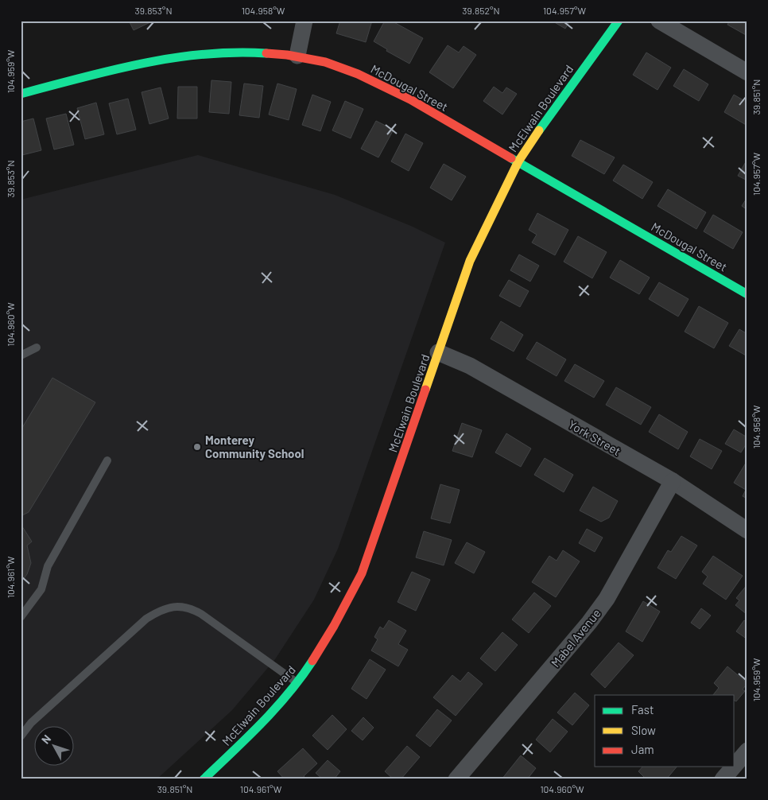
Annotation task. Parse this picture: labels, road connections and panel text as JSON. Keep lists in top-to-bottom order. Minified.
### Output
{"streets":{"street":["McDougal Street","McElwain Boulevard","York Street","Mabel Avenue"]},"crossings":[["McDougal Street","McElwain Boulevard"],["McElwain Boulevard","York Street"],["York Street","Mabel Avenue"]],"places":["Monterey Community School"],"legend":["Fast","Slow","Jam"],"north":"top left","coordinates":["39.853°N","104.958°W","39.852°N","104.957°W","104.959°W","39.851°N","104.960°W","104.961°W"]}
